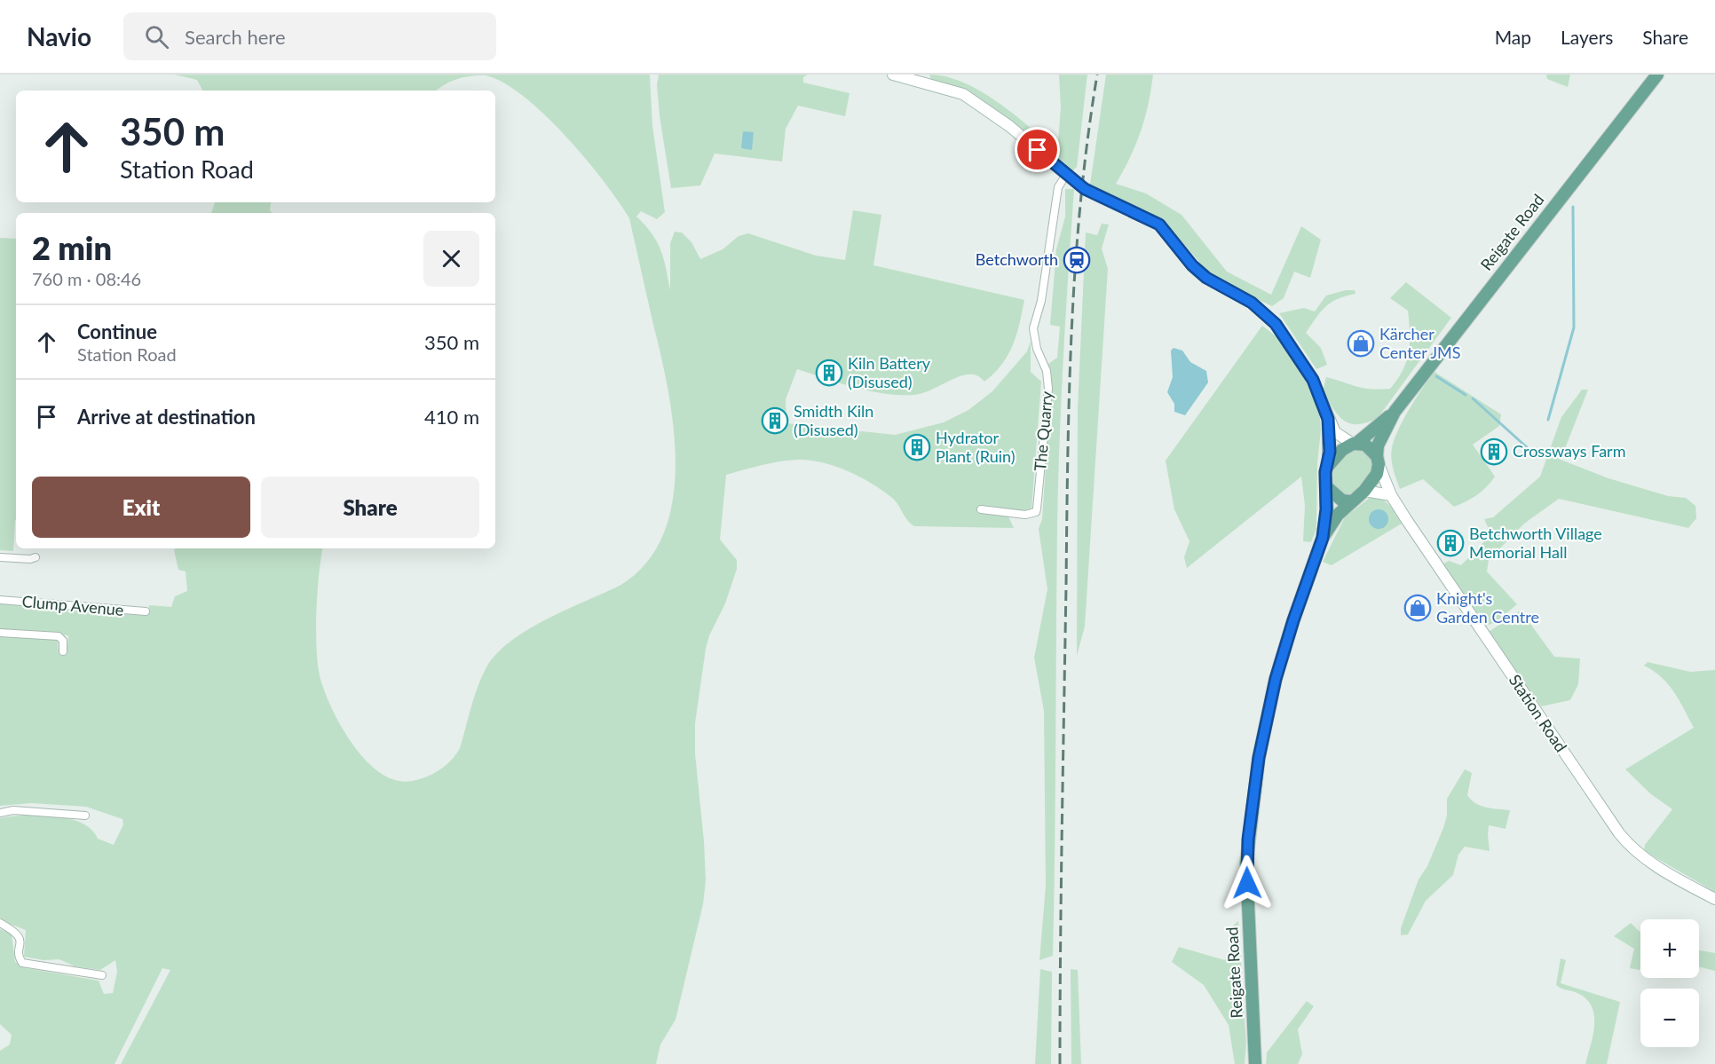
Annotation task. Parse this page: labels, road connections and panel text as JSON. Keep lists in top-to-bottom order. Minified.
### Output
{"streets":{"main road":["Reigate Road","Station Road"],"street":["The Quarry","Clump Avenue"]},"crossings":[["Reigate Road","Station Road"]],"places":{"station":["Betchworth"],"shop":["Kärcher Center JMS","Knight's Garden Centre"],"building":["Kiln Battery (Disused)","Smidth Kiln (Disused)","Hydrator Plant (Ruin)","Crossways Farm","Betchworth Village Memorial Hall"]},"page":{"header":"Navio","search":"Search here","nav":["Map","Layers","Share"],"turn":["350 m","Station Road"],"heading":["2 min","760 m · 08:46"],"list":[{"name":"Continue","note":"Station Road","value":"350 m"},{"name":"Arrive at destination","value":"410 m"}],"buttons":["Exit","Share"],"map_buttons":["+","−"]}}
